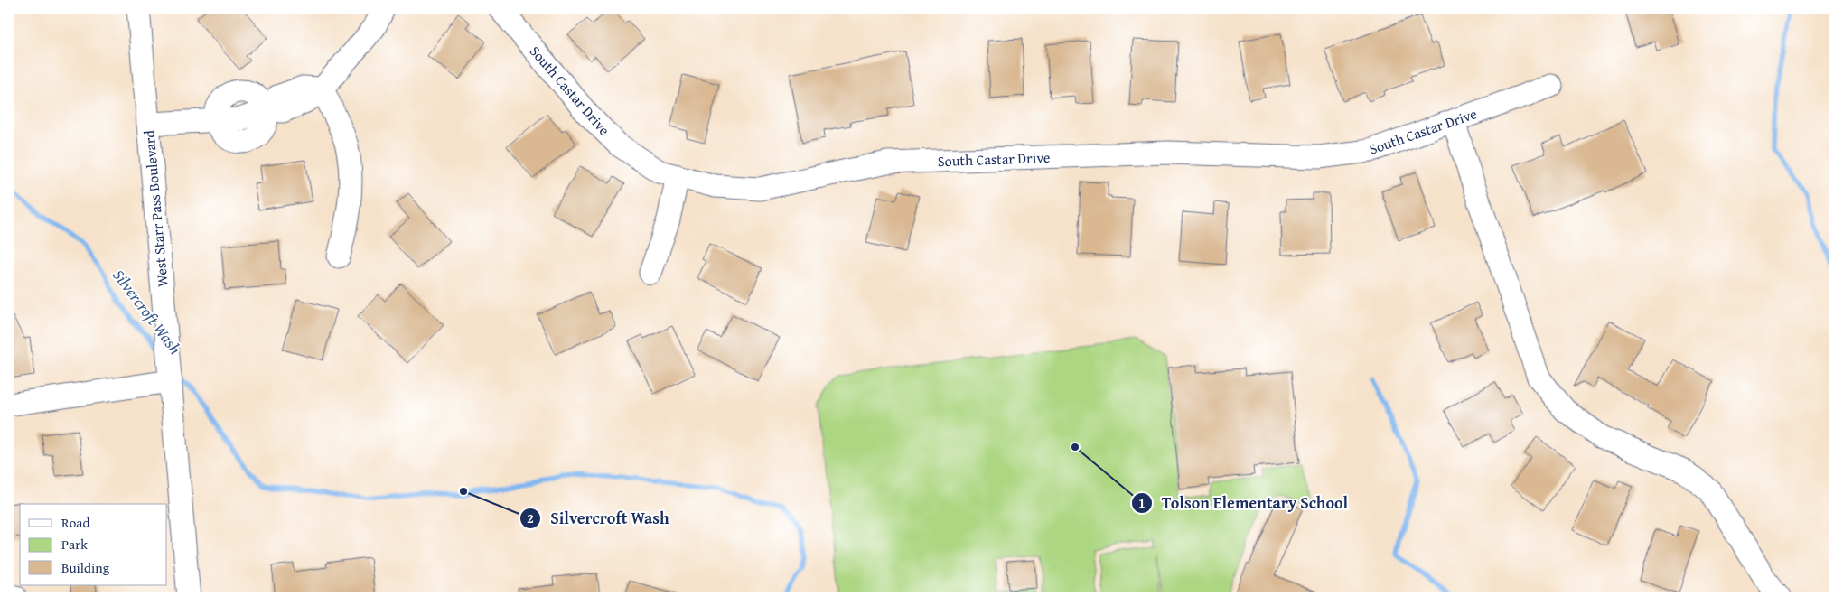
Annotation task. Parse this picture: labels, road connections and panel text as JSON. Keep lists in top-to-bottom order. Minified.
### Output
{"streets":{"street":["South Castar Drive","West Starr Pass Boulevard"]},"water":["Silvercroft Wash"],"places":["Tolson Elementary School","Silvercroft Wash"],"legend":["Road","Park","Building"]}
